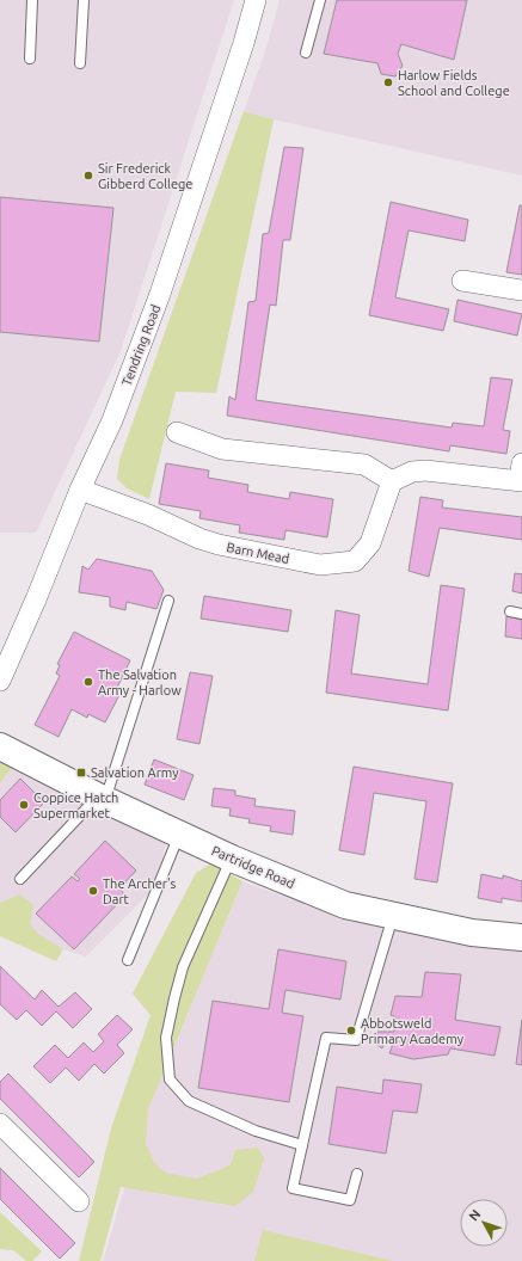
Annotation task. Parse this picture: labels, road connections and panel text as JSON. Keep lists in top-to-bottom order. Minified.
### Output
{"streets":{"street":["Tendring Road","Barn Mead","Partridge Road"]},"crossings":[["Tendring Road","Barn Mead"]],"places":{"other":["Harlow Fields School and College","Sir Frederick Gibberd College","The Salvation Army - Harlow","Coppice Hatch Supermarket","The Archer's Dart","Abbotsweld Primary Academy"],"transit":["Salvation Army"]},"north":"top left"}
